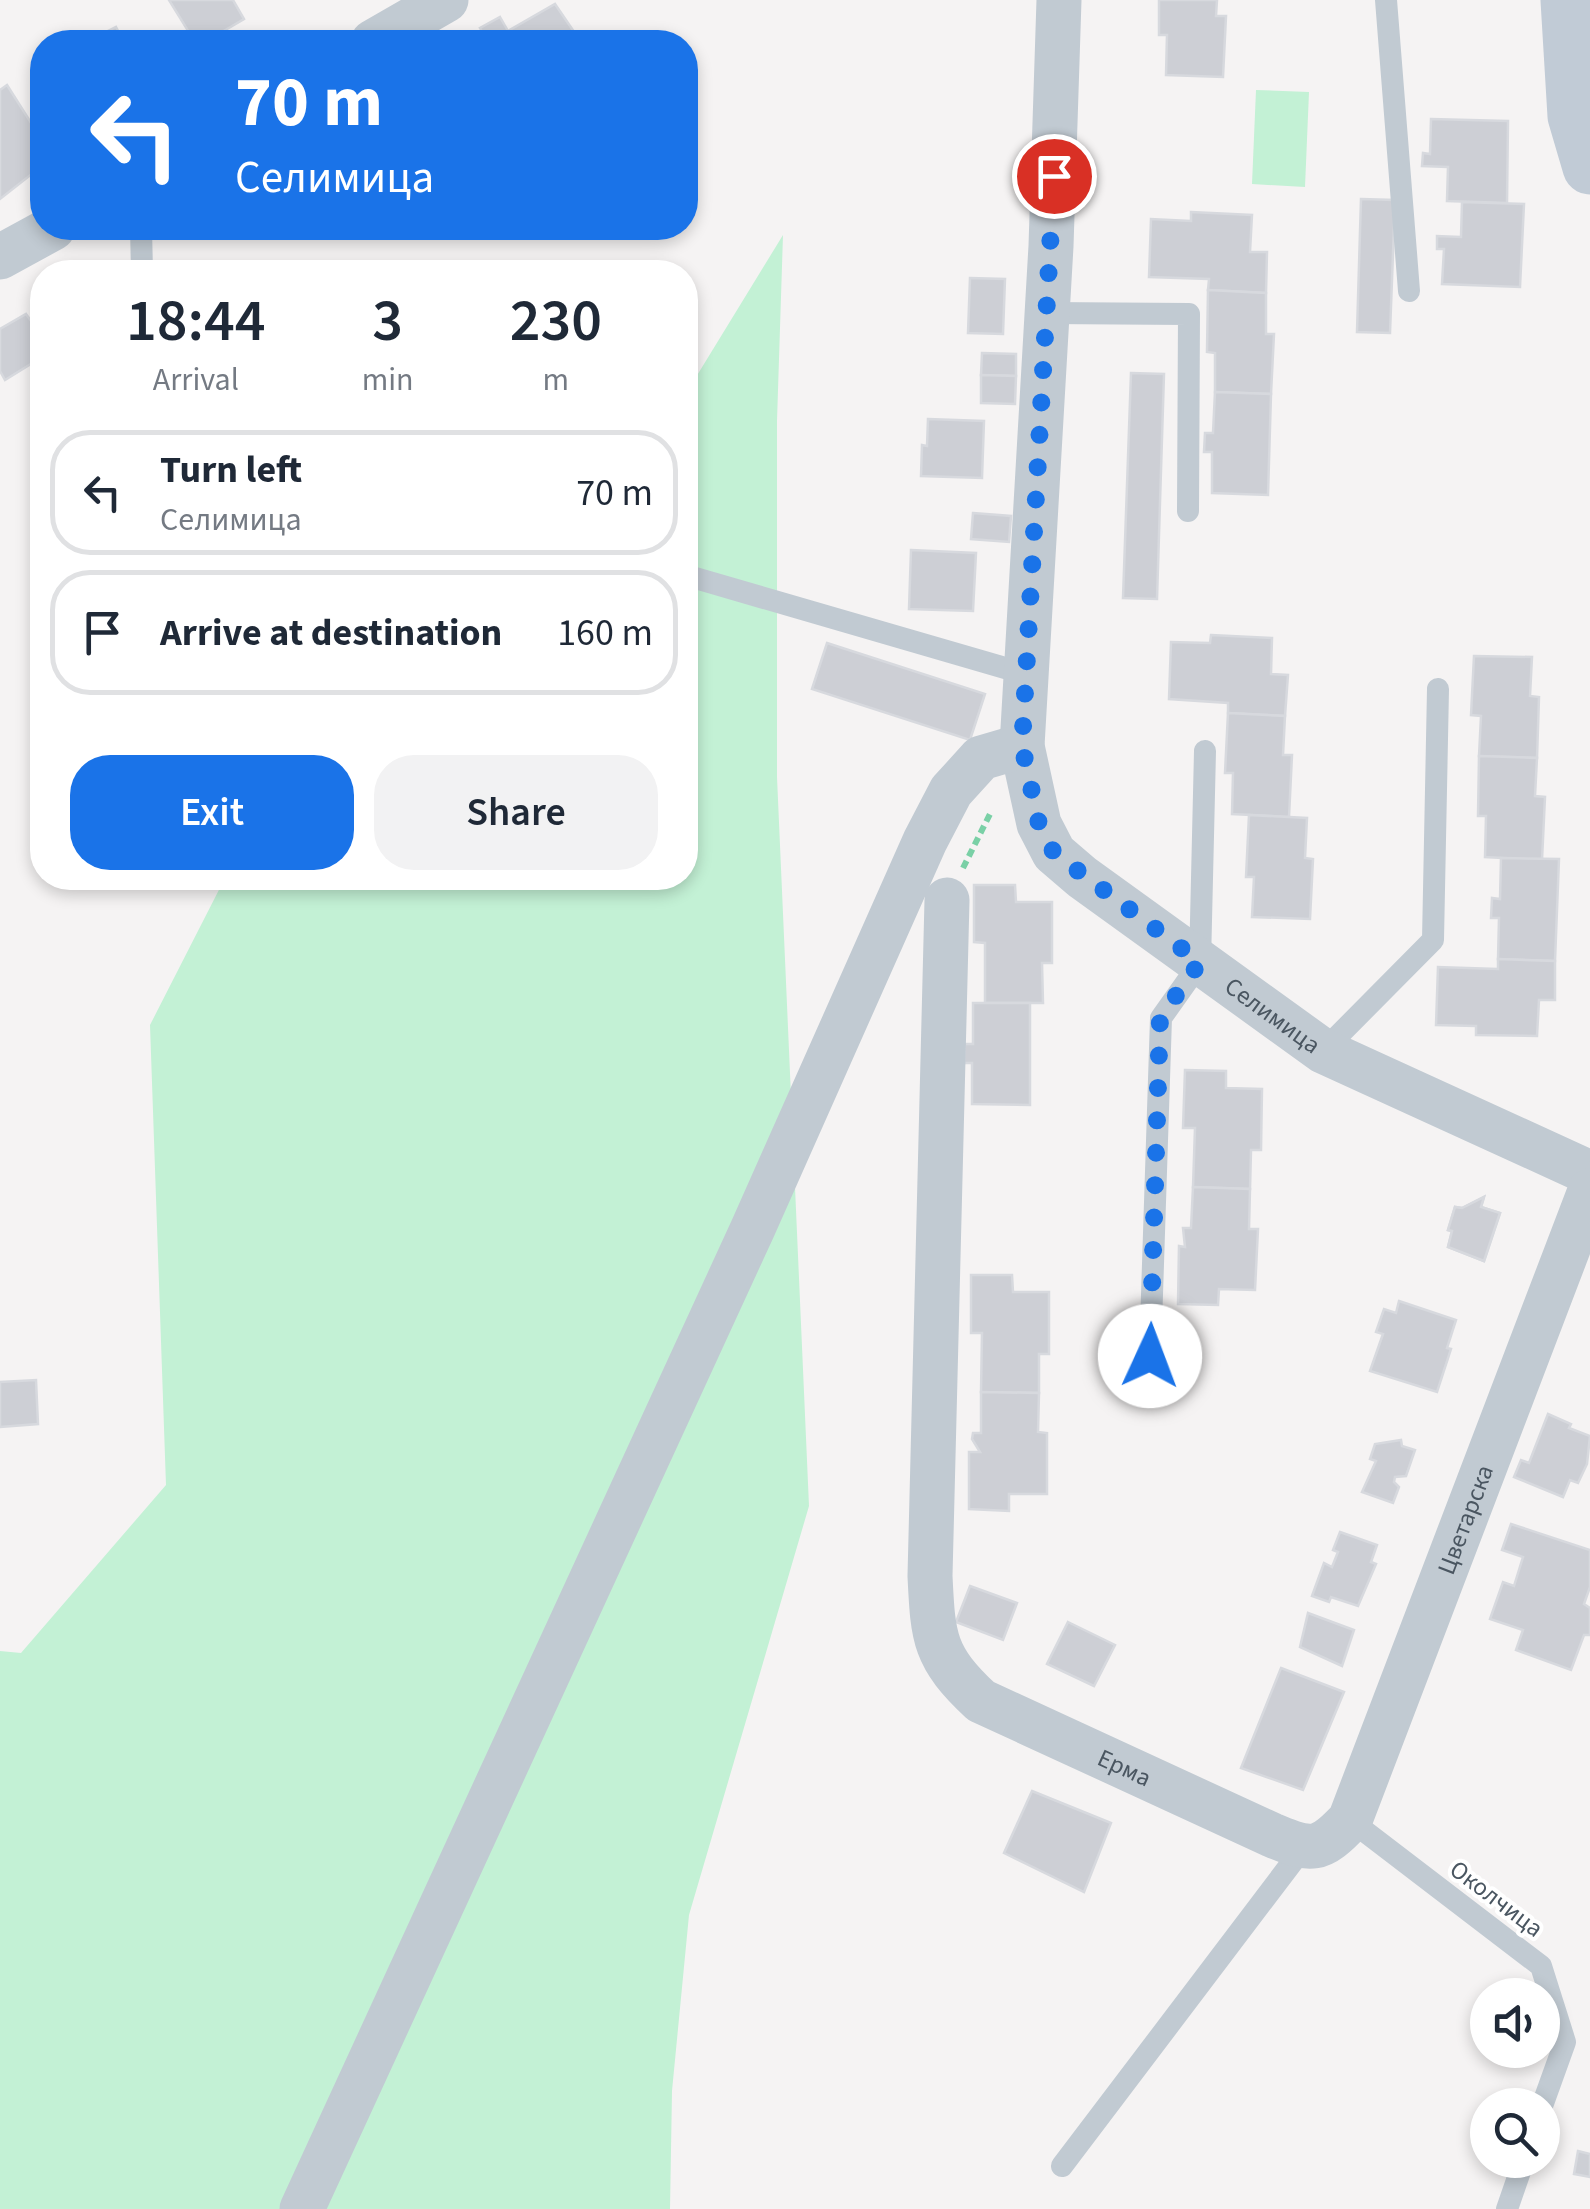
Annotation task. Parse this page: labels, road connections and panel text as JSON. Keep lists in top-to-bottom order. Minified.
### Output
{"streets":{"street":["Селимица","Цветарска","Ерма"],"lane":["Околчица"]},"crossings":[["Цветарска","Ерма"],["Цветарска","Околчица"],["Ерма","Околчица"]],"page":{"turn":["70 m","Селимица"],"eta":["18:44","Arrival","3","min","230","m"],"list":[{"name":"Turn left","note":"Селимица","value":"70 m"},{"name":"Arrive at destination","value":"160 m"}],"buttons":["Exit","Share"]}}
